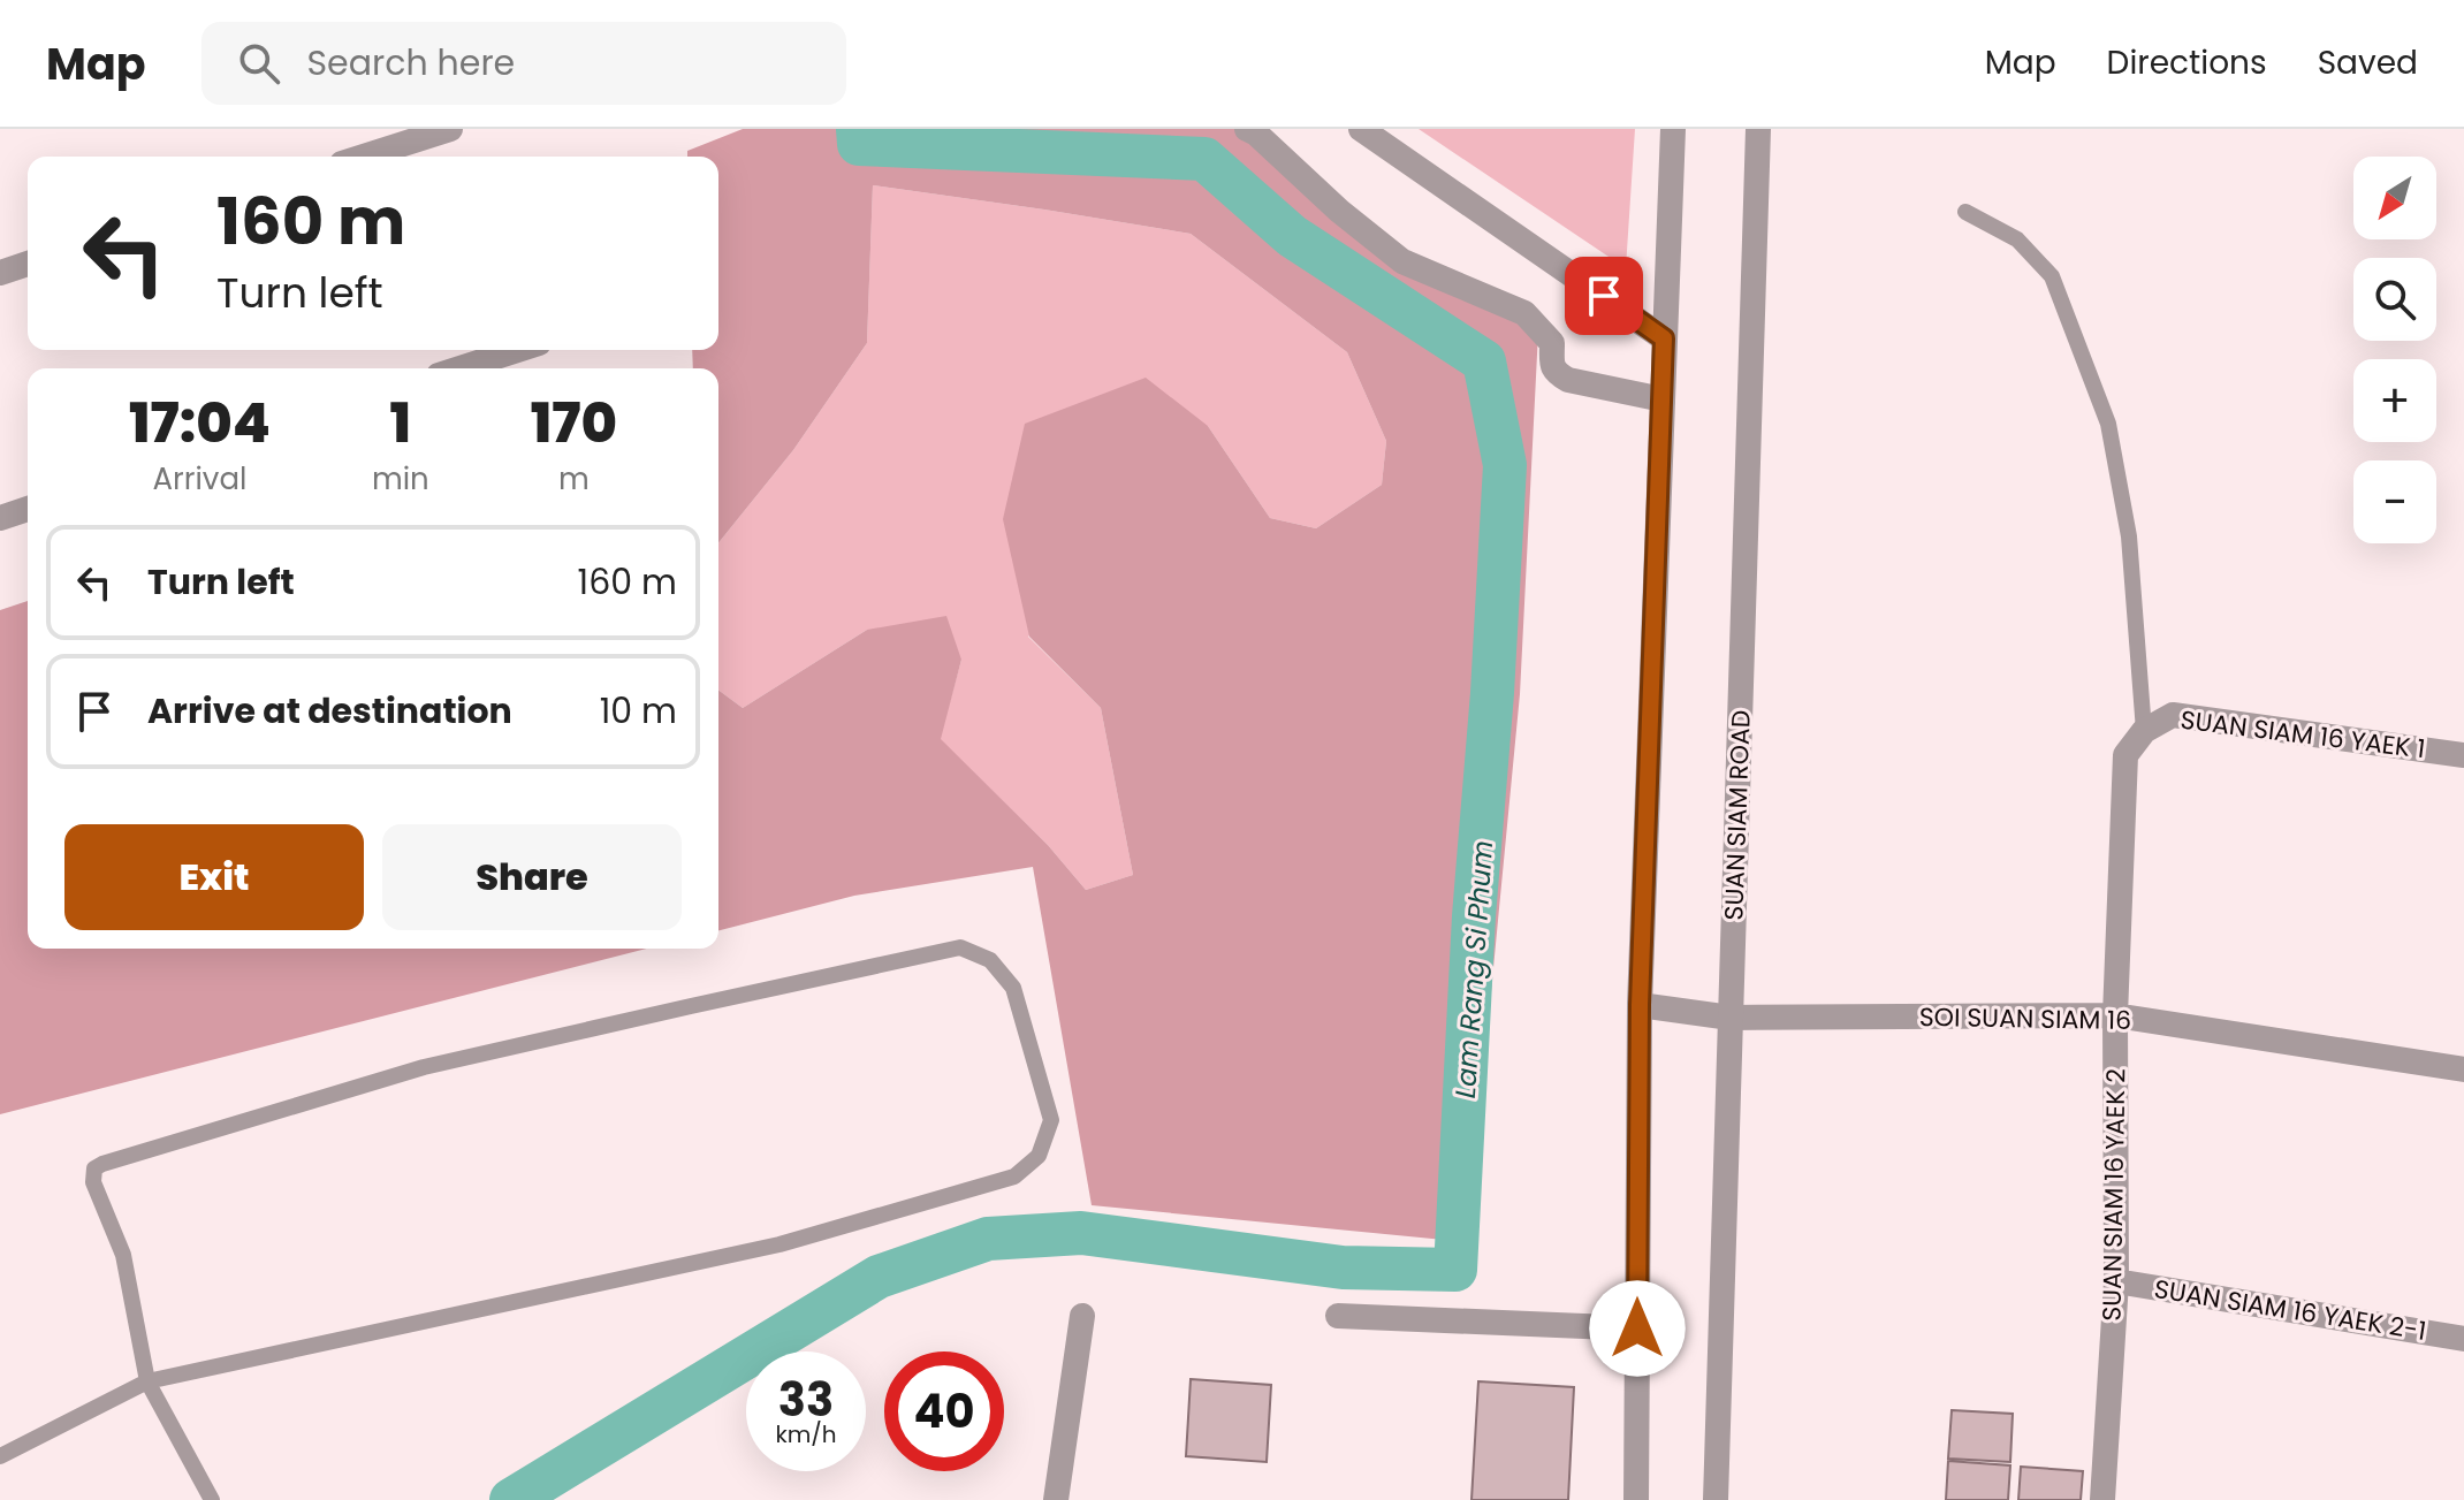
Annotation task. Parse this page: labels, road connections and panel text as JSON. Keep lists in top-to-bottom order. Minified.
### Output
{"streets":{"street":["SUAN SIAM 16 YAEK 1","SUAN SIAM ROAD","SOI SUAN SIAM 16","SUAN SIAM 16 YAEK 2","SUAN SIAM 16 YAEK 2-1"]},"crossings":[["SUAN SIAM 16 YAEK 1","SUAN SIAM 16 YAEK 2"],["SUAN SIAM ROAD","SOI SUAN SIAM 16"],["SOI SUAN SIAM 16","SUAN SIAM 16 YAEK 2"],["SUAN SIAM 16 YAEK 2","SUAN SIAM 16 YAEK 2-1"]],"water":["Lam Rang Si Phum"],"north":"bottom left","page":{"header":"Map","search":"Search here","nav":["Map","Directions","Saved"],"map_buttons":["+","−"],"turn":["160 m","Turn left"],"eta":["17:04","Arrival","1","min","170","m"],"list":[{"name":"Turn left","value":"160 m"},{"name":"Arrive at destination","value":"10 m"}],"buttons":["Exit","Share"],"speed":"33 km/h","limit":"40"}}
